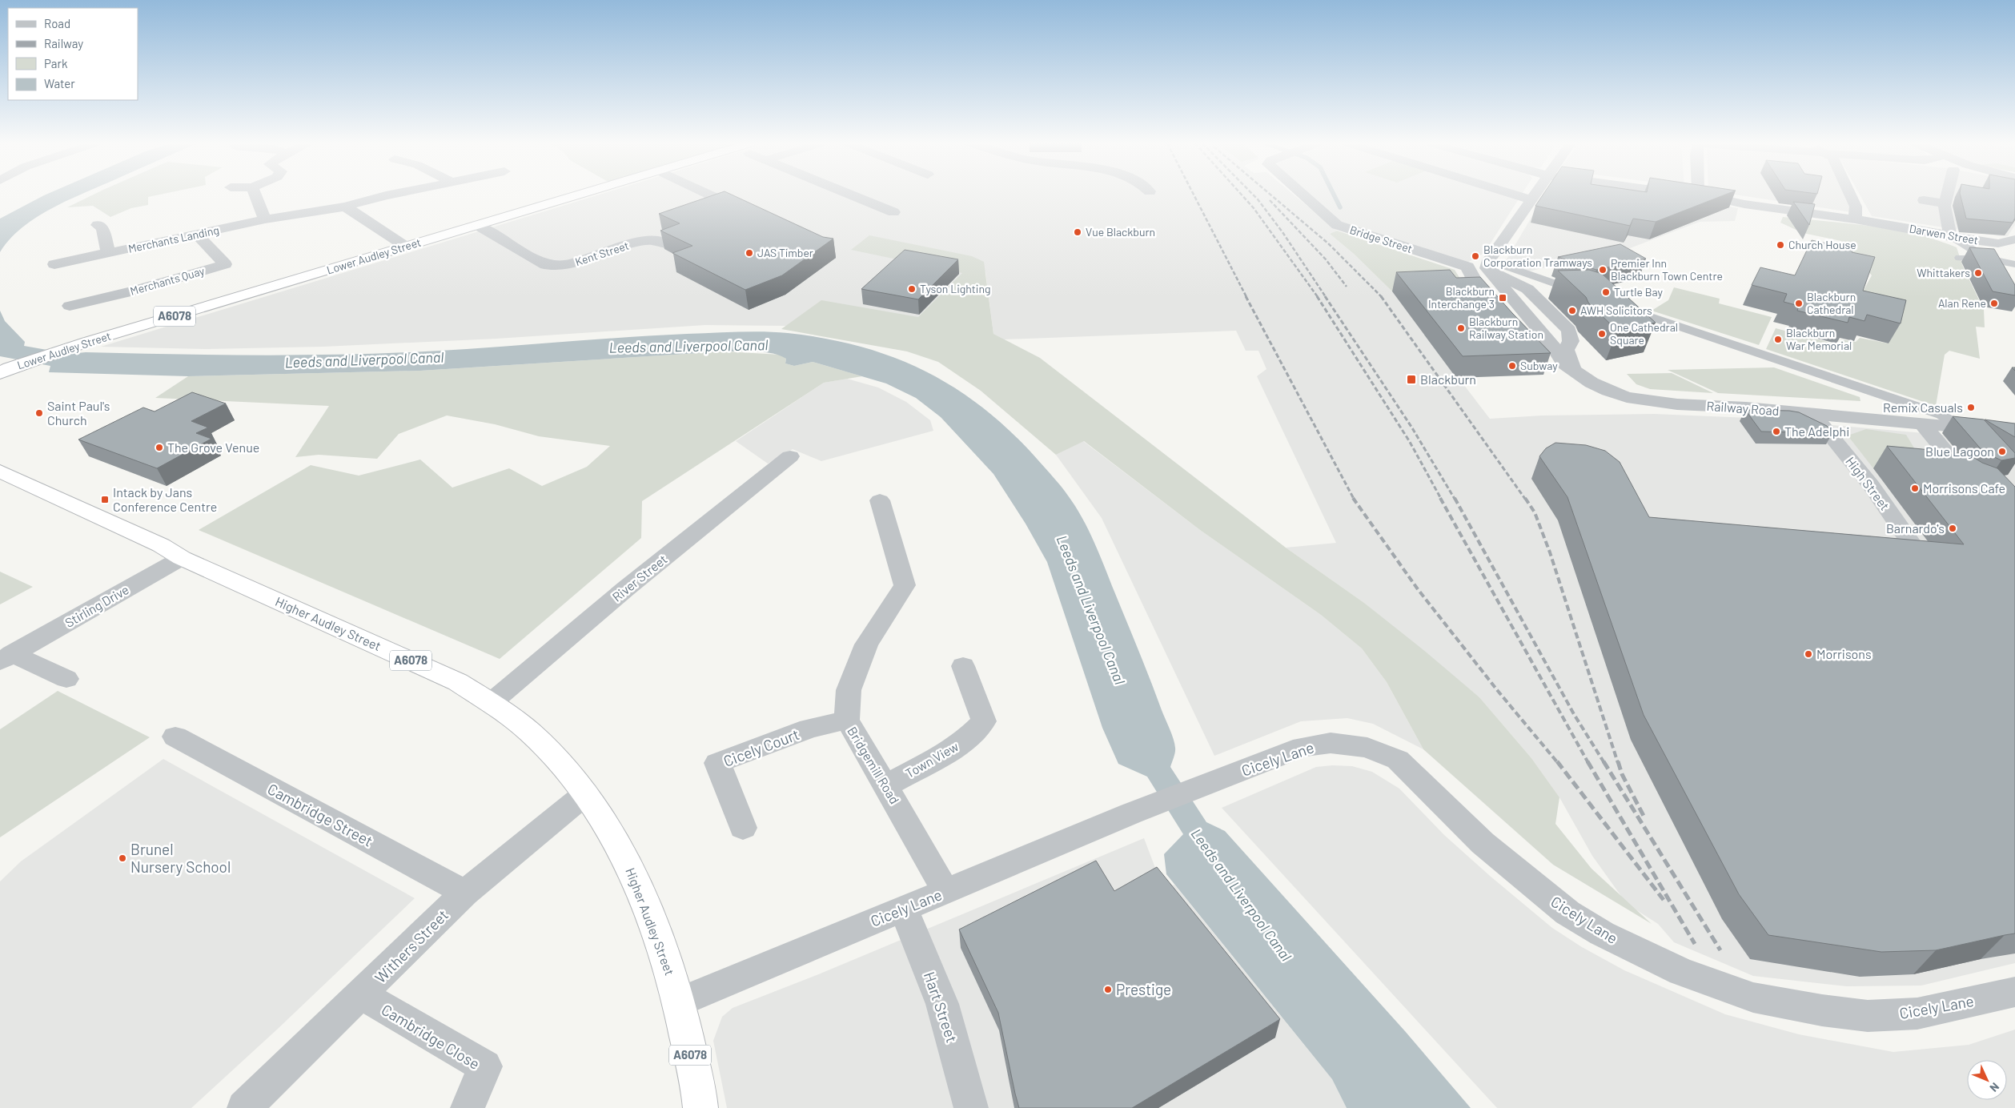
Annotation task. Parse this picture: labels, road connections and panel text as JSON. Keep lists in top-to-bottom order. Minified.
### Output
{"streets":{"highway":["Lower Audley Street","A6078","Higher Audley Street"],"street":["Darwen Street","Merchants Landing","Bridge Street","Kent Street","Merchants Quay","Railway Road","High Street","River Street","Stirling Drive","Cicely Court","Cicely Lane","Town View","Bridgemill Road","Cambridge Street","Withers Street","Hart Street","Cambridge Close"]},"crossings":[["Merchants Landing","Merchants Quay"],["Kent Street","Lower Audley Street"],["Railway Road","High Street"],["River Street","Higher Audley Street"],["Stirling Drive","Higher Audley Street"],["Higher Audley Street","Cicely Lane"],["Higher Audley Street","Withers Street"],["Cicely Court","Bridgemill Road"],["Cicely Lane","Bridgemill Road"],["Cicely Lane","Hart Street"],["Town View","Bridgemill Road"],["Cambridge Street","Withers Street"],["Withers Street","Cambridge Close"]],"water":["Leeds and Liverpool Canal"],"places":{"other":["Vue Blackburn","Church House","JAS Timber","Blackburn Corporation Tramways","Premier Inn Blackburn Town Centre","Whittakers","Tyson Lighting","Turtle Bay","Blackburn Cathedral","Alan Rene","AWH Solicitors","Blackburn Railway Station","One Cathedral Square","Blackburn War Memorial","Subway","Remix Casuals","Saint Paul's Church","The Adelphi","The Grove Venue","Blue Lagoon","Morrisons Cafe","Barnardo's","Morrisons","Brunel Nursery School","Prestige"],"transit":["Blackburn Interchange 3","Blackburn","Intack by Jans Conference Centre"]},"legend":["Road","Railway","Park","Water"],"north":"bottom right"}
